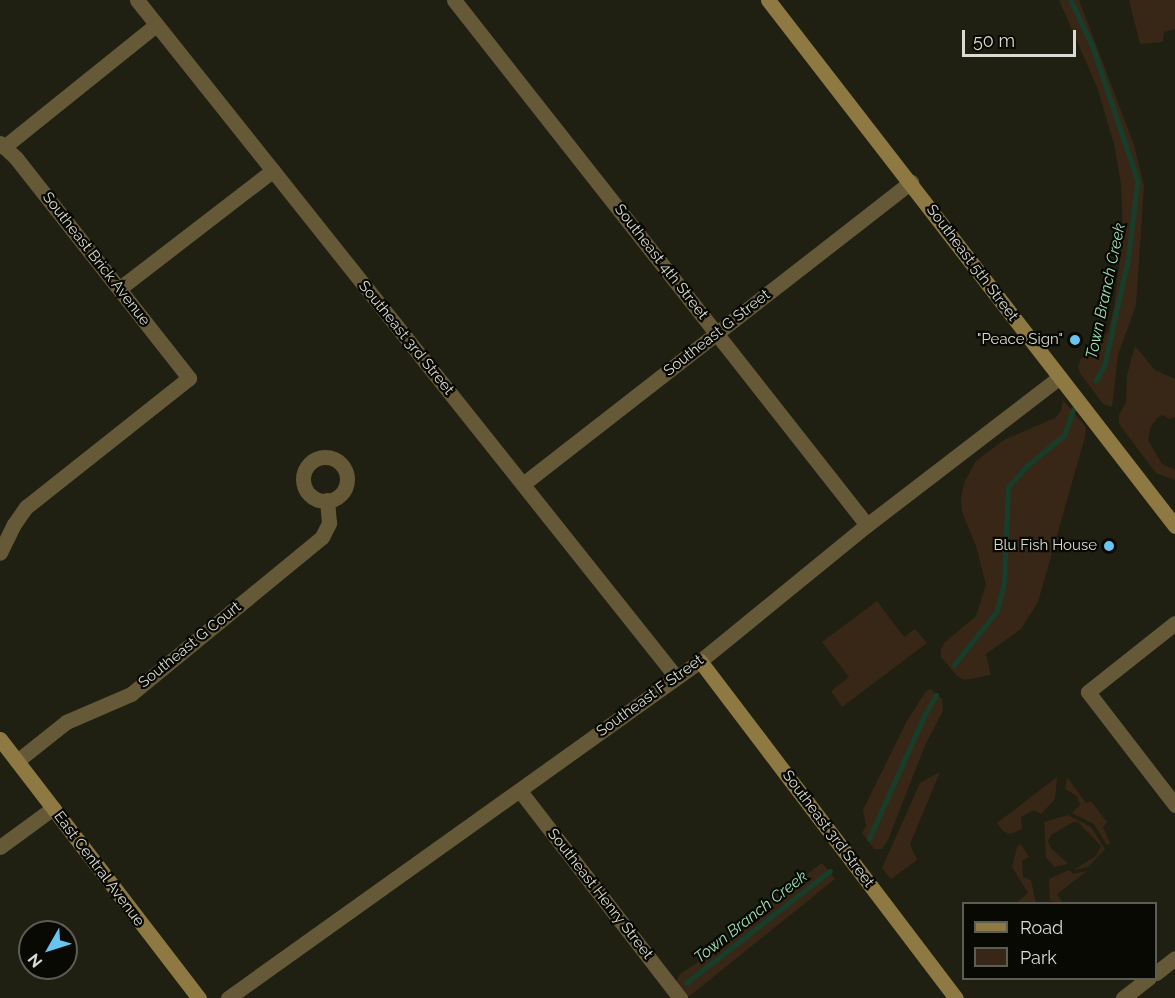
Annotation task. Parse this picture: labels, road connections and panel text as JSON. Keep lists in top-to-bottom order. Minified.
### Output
{"streets":{"street":["Southeast Brick Avenue","Southeast 4th Street","Southeast 5th Street","Southeast G Street","Southeast 3rd Street","Southeast G Court","Southeast F Street","East Central Avenue","Southeast Henry Street"]},"crossings":[["Southeast 4th Street","Southeast G Street"],["Southeast 4th Street","Southeast F Street"],["Southeast 5th Street","Southeast G Street"],["Southeast 5th Street","Southeast F Street"],["Southeast G Street","Southeast 3rd Street"],["Southeast 3rd Street","Southeast F Street"],["Southeast G Court","East Central Avenue"],["Southeast F Street","Southeast Henry Street"]],"water":["Town Branch Creek"],"places":["\"Peace Sign\"","Blu Fish House"],"legend":["Road","Park"],"scale_bar":"50 m","north":"bottom left"}
